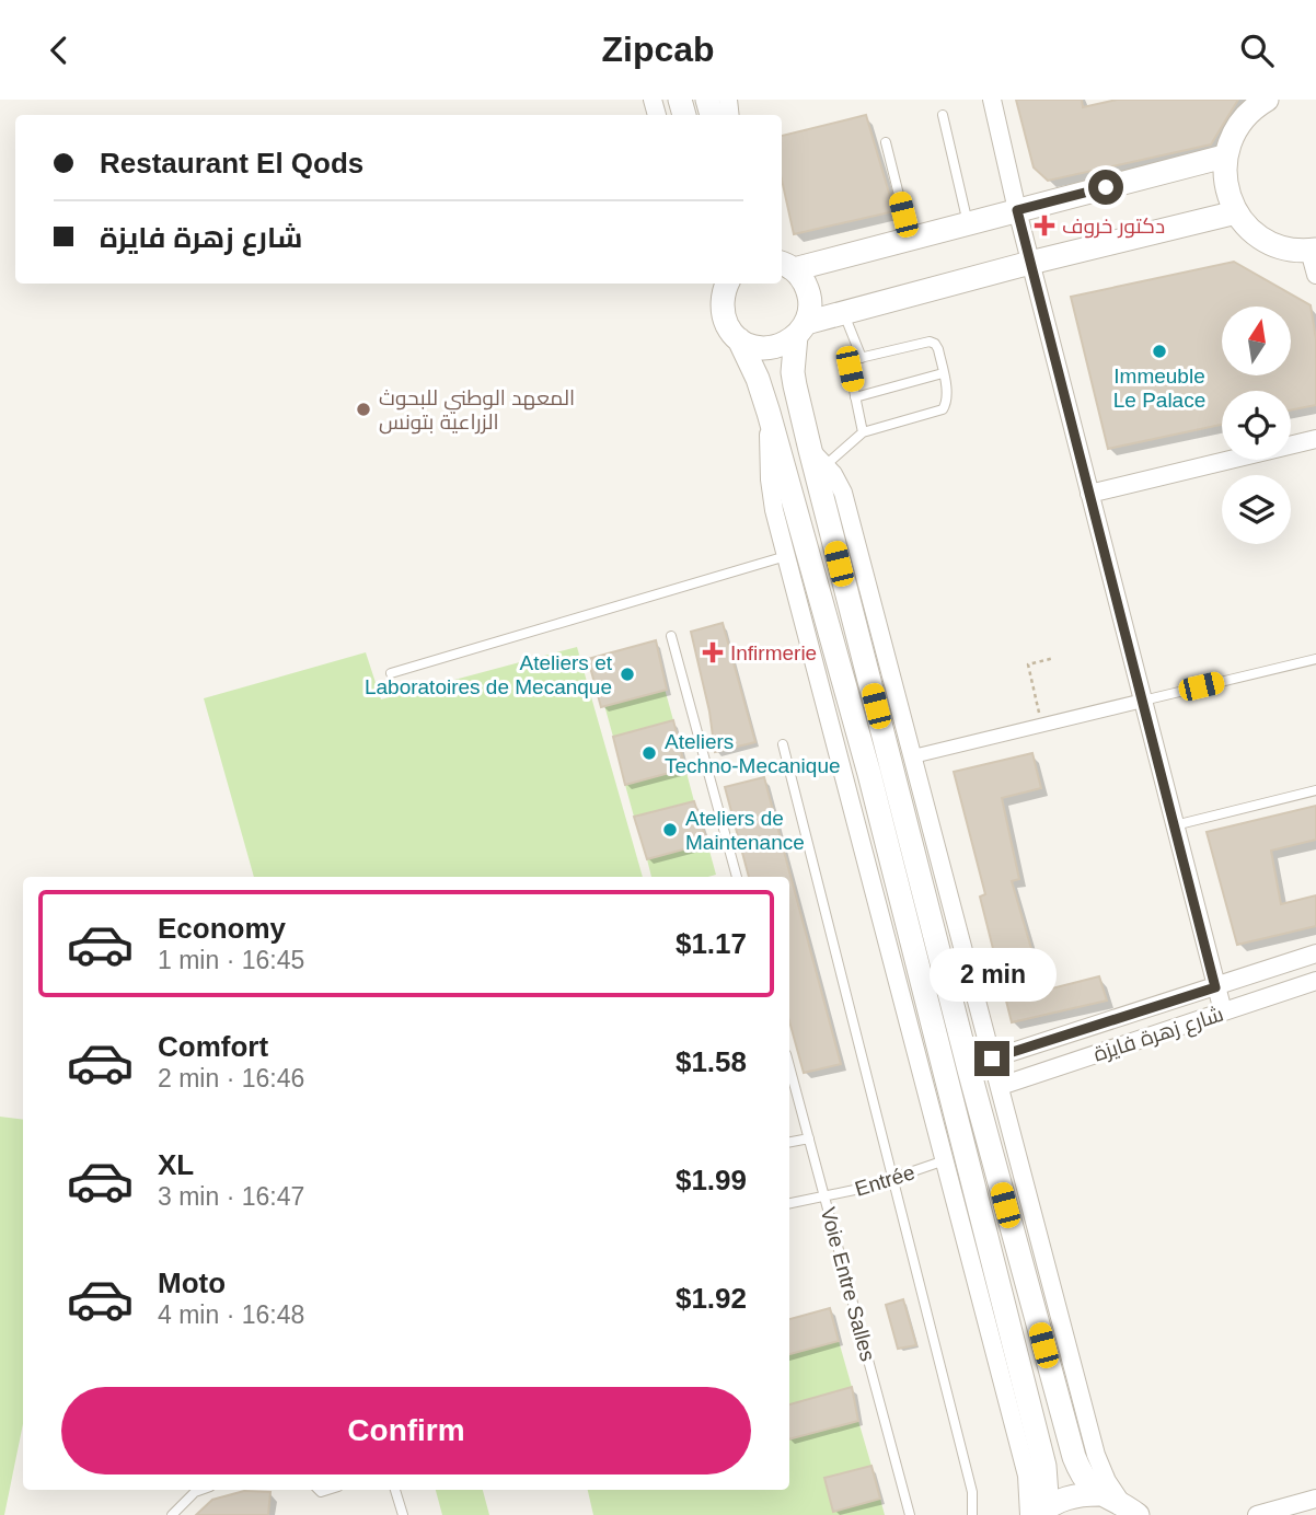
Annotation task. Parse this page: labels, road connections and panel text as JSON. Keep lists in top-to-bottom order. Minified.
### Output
{"streets":{"street":["شارع زهرة فايزة"],"lane":["Entrée","Voie Entre Salles"]},"crossings":[["Entrée","Voie Entre Salles"]],"places":{"health":["دكتور خروف","Infirmerie"],"other":["Immeuble Le Palace","المعهد الوطني للبحوث الزراعية بتونس","Ateliers et Laboratoires de Mecanque","Ateliers Techno-Mecanique","Ateliers de Maintenance"]},"north":"top","page":{"header":"Zipcab","banner":["Restaurant El Qods","شارع زهرة فايزة"],"list":[{"name":"Economy","note":"1 min · 16:45","value":"$1.17"},{"name":"Comfort","note":"2 min · 16:46","value":"$1.58"},{"name":"XL","note":"3 min · 16:47","value":"$1.99"},{"name":"Moto","note":"4 min · 16:48","value":"$1.92"}],"bubble":"2 min","buttons":"Confirm"}}
